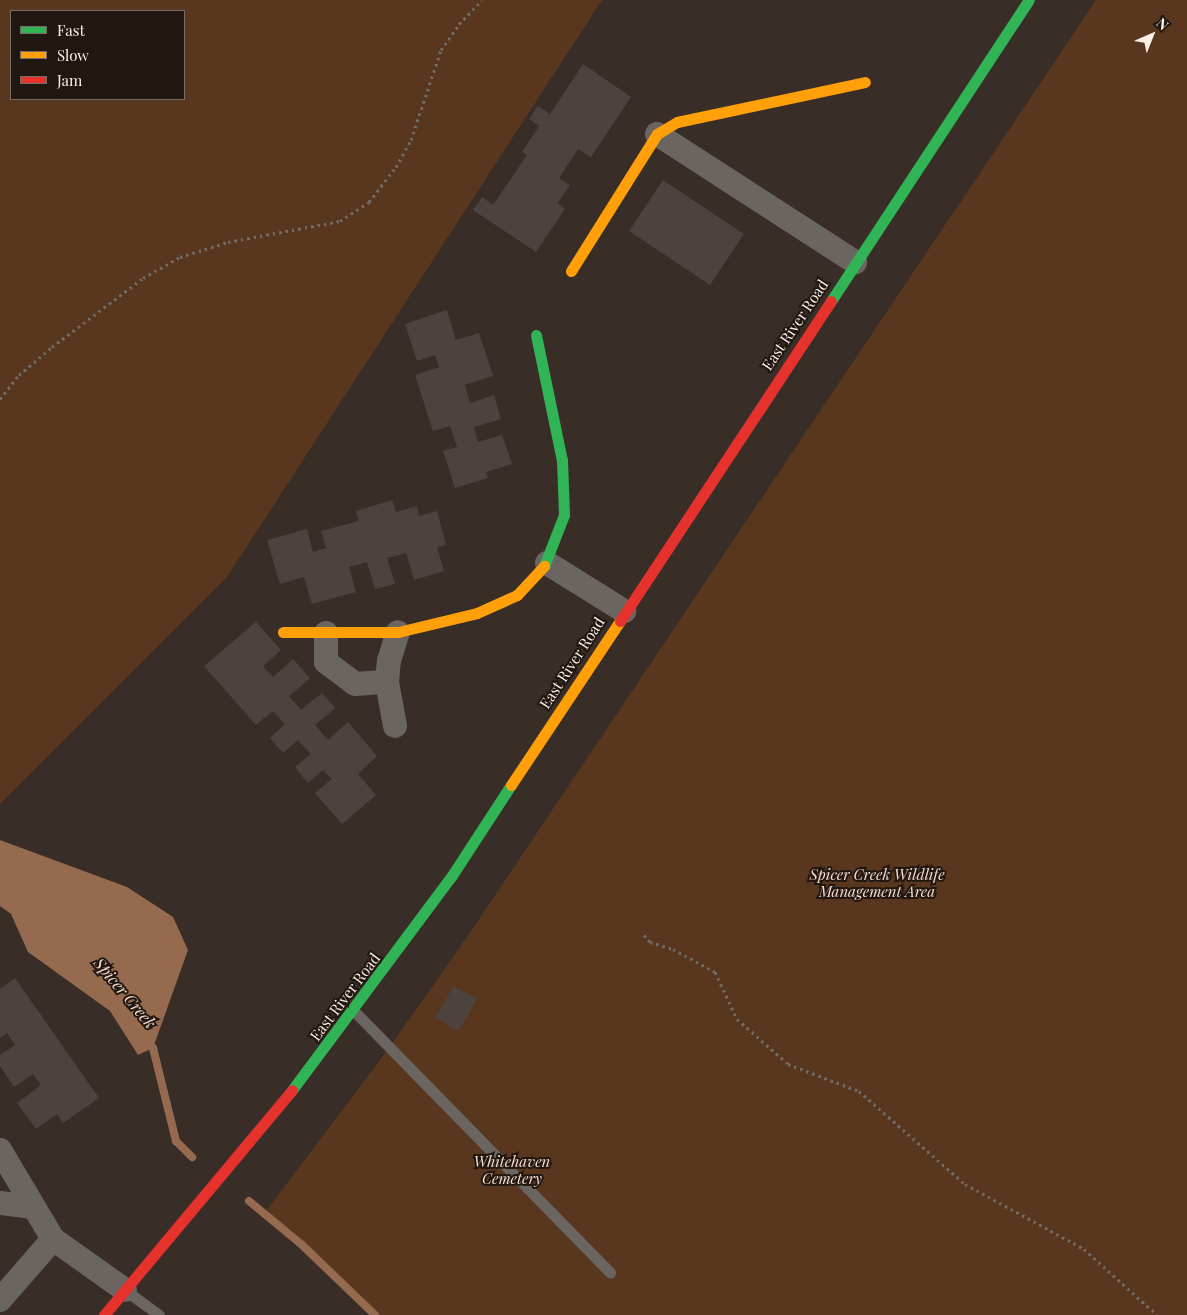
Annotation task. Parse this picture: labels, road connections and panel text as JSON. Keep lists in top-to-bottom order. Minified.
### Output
{"streets":{"main road":["East River Road"]},"water":["Spicer Creek"],"parks":["Spicer Creek Wildlife Management Area","Whitehaven Cemetery"],"legend":["Fast","Slow","Jam"],"north":"top right"}
